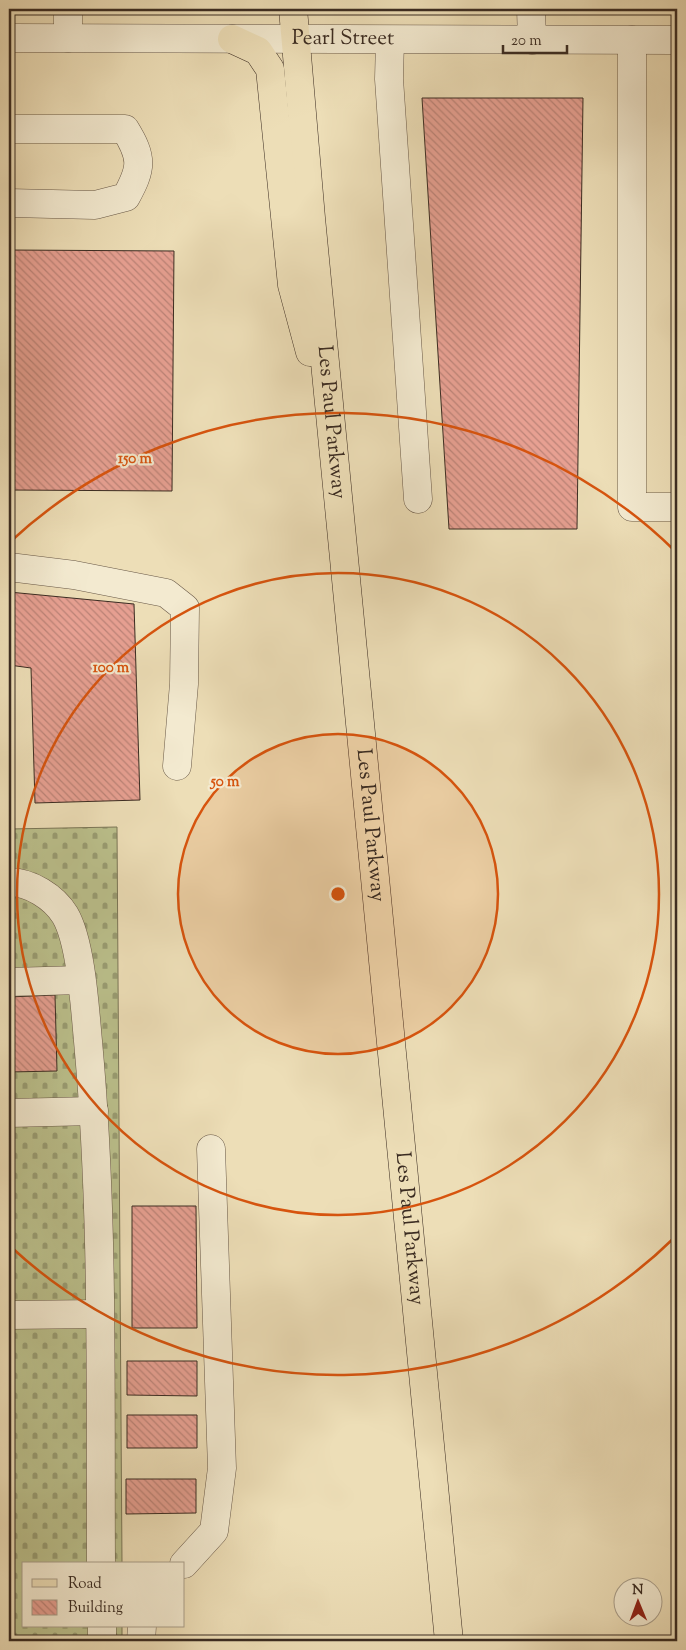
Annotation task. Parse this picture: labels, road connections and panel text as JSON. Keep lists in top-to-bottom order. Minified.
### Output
{"streets":{"main road":["Les Paul Parkway"],"street":["Pearl Street"]},"crossings":[["Pearl Street","Les Paul Parkway"]],"legend":["Road","Building"],"scale_bar":"20 m","north":"top","rings":["150 m","100 m","50 m"]}
